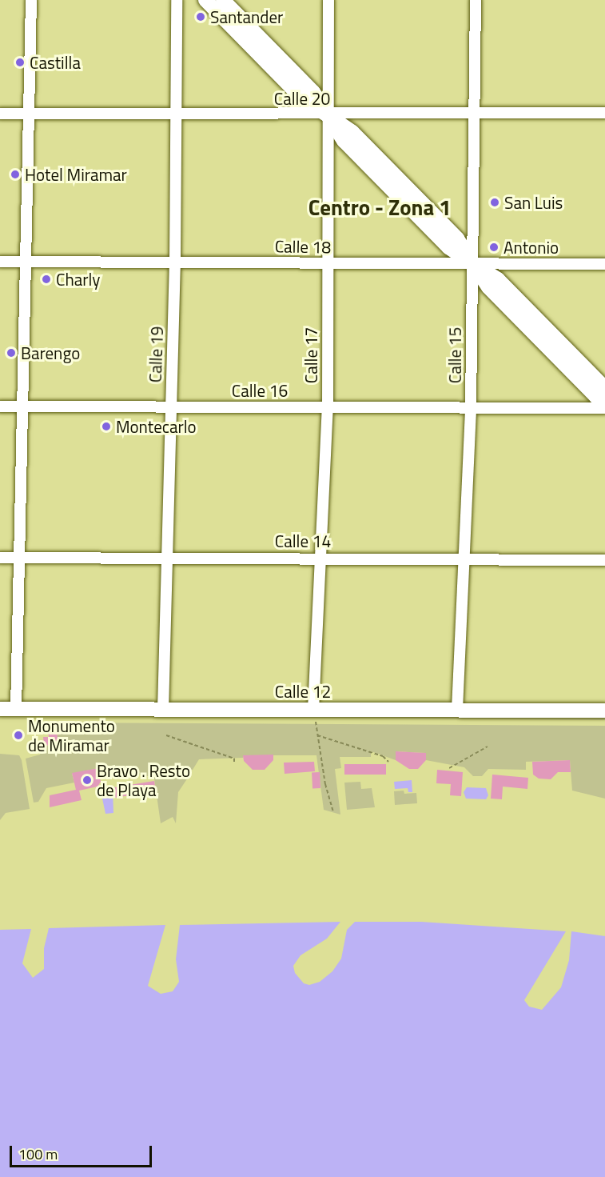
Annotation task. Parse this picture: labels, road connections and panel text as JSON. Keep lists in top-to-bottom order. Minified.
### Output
{"streets":{"main road":["Calle 12"],"street":["Calle 20","Calle 18","Calle 19","Calle 17","Calle 15","Calle 16","Calle 14"]},"crossings":[["Calle 20","Calle 19"],["Calle 20","Calle 17"],["Calle 20","Calle 15"],["Calle 18","Calle 19"],["Calle 18","Calle 17"],["Calle 18","Calle 15"],["Calle 19","Calle 16"],["Calle 19","Calle 14"],["Calle 19","Calle 12"],["Calle 17","Calle 16"],["Calle 17","Calle 14"],["Calle 17","Calle 12"],["Calle 15","Calle 16"],["Calle 15","Calle 14"],["Calle 15","Calle 12"]],"districts":["Centro - Zona 1"],"places":["Santander","Castilla","Hotel Miramar","San Luis","Antonio","Charly","Barengo","Montecarlo","Monumento de Miramar","Bravo . Resto de Playa"],"scale_bar":"100 m"}
